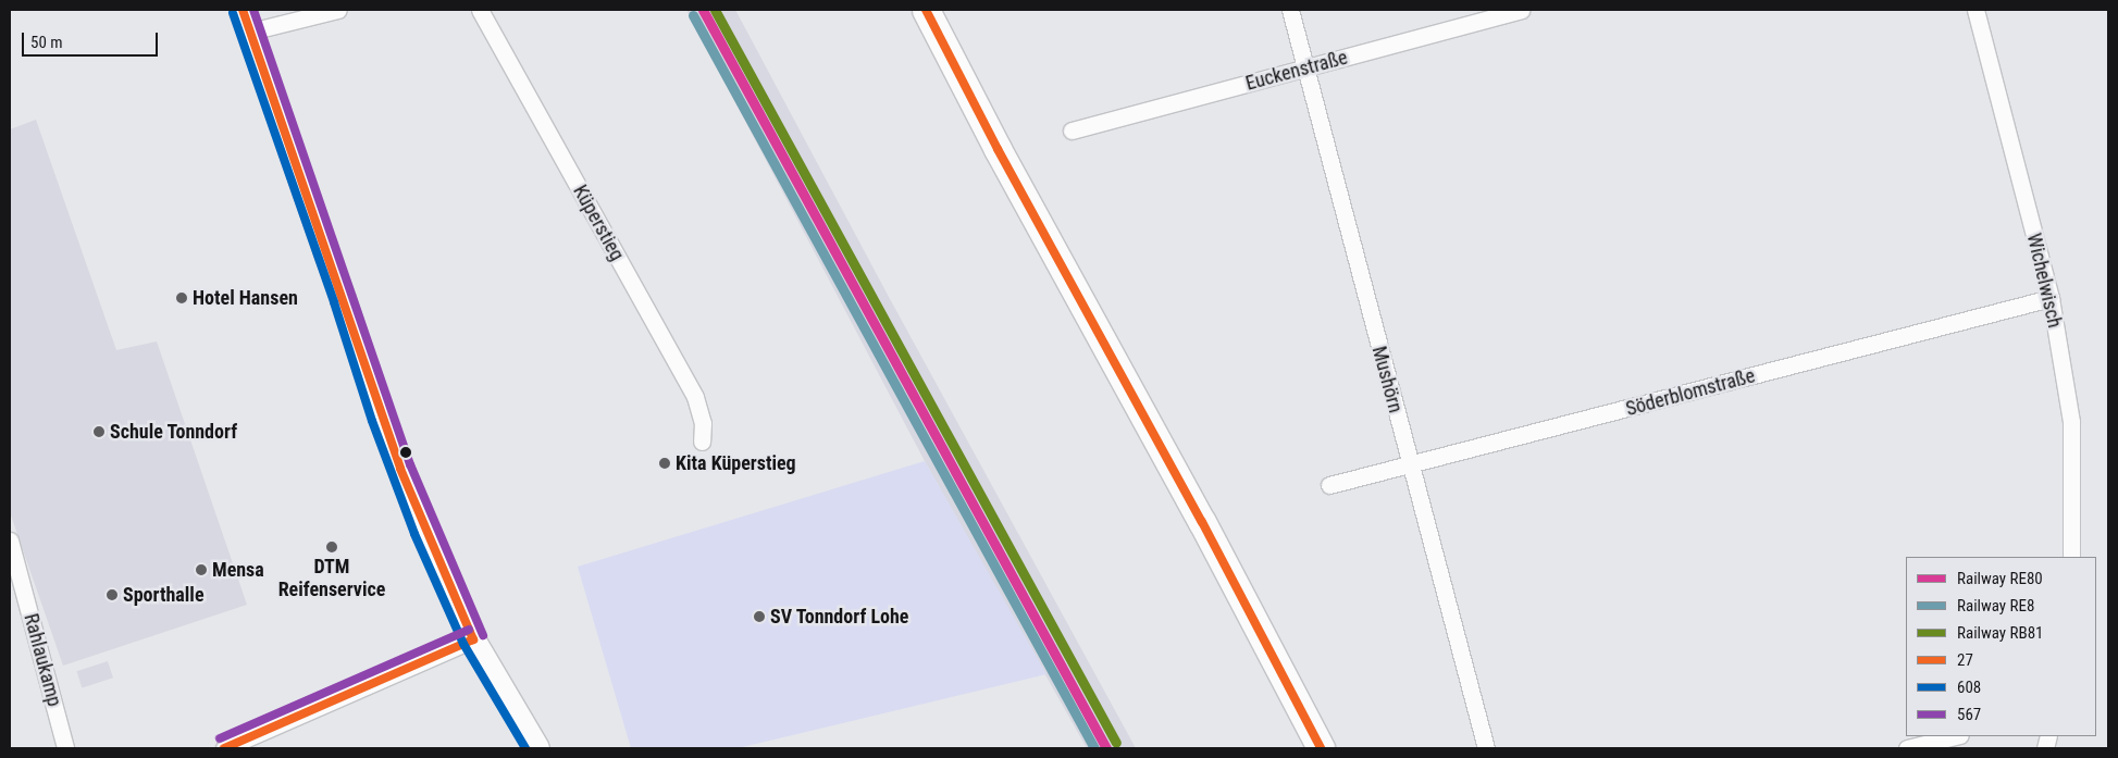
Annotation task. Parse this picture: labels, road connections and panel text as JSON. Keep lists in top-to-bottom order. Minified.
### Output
{"streets":{"street":["Euckenstraße","Küperstieg","Wichelwisch","Mushörn","Söderblomstraße","Rahlaukamp"]},"crossings":[["Euckenstraße","Mushörn"],["Wichelwisch","Söderblomstraße"],["Mushörn","Söderblomstraße"]],"places":["Hotel Hansen","Schule Tonndorf","Kita Küperstieg","DTM Reifenservice","Mensa","Sporthalle","SV Tonndorf Lohe"],"lines":["rail line RE80","rail line RB81","transit line 27","transit line 567","transit line 608","rail line RE8"],"legend":["Railway RE80","Railway RE8","Railway RB81","27","608","567"],"scale_bar":"50 m"}
